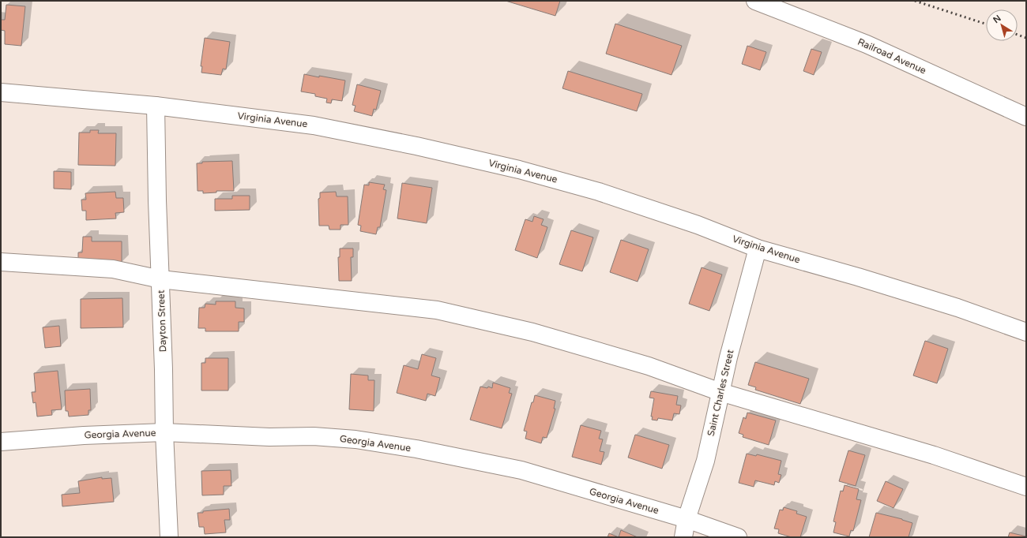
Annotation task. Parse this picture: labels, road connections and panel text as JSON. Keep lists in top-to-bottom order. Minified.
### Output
{"streets":{"street":["Railroad Avenue","Virginia Avenue","Dayton Street","Saint Charles Street","Georgia Avenue"]},"crossings":[["Virginia Avenue","Dayton Street"],["Virginia Avenue","Saint Charles Street"],["Dayton Street","Georgia Avenue"],["Saint Charles Street","Georgia Avenue"]],"north":"top left"}
